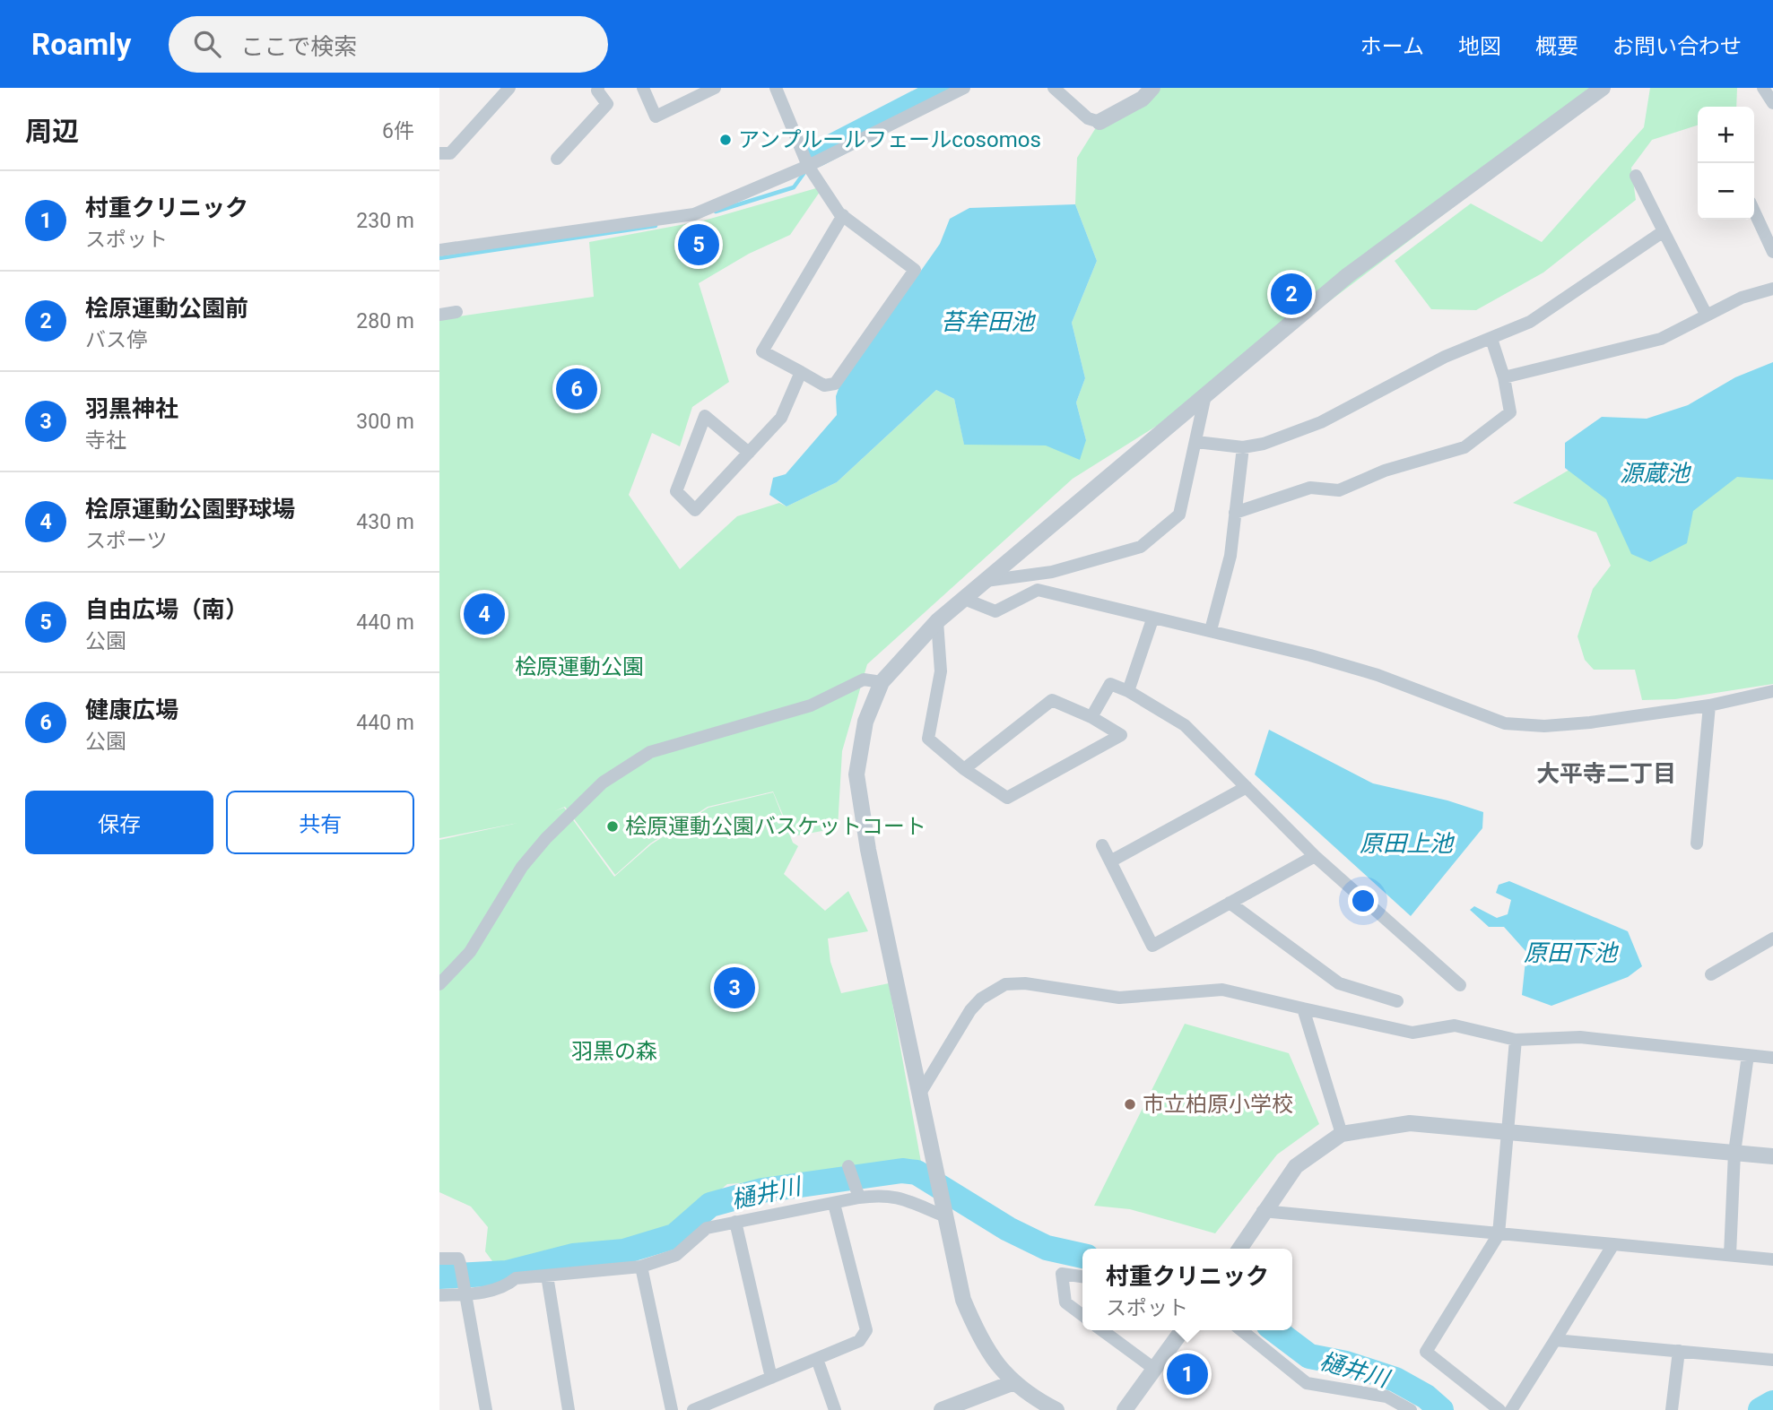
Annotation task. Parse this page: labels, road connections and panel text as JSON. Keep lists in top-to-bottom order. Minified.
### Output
{"districts":["大平寺二丁目"],"water":["苔牟田池","源蔵池","原田上池","原田下池","樋井川"],"parks":["桧原運動公園","羽黒の森"],"places":["アンプルールフェールcosomos","桧原運動公園バスケットコート","市立柏原小学校"],"page":{"header":"Roamly","search":"ここで検索","nav":["ホーム","地図","概要","お問い合わせ"],"heading":["周辺","6件"],"map_buttons":["+","−"],"list":[{"mark":"1","name":"村重クリニック","note":"スポット","value":"230 m"},{"mark":"2","name":"桧原運動公園前","note":"バス停","value":"280 m"},{"mark":"3","name":"羽黒神社","note":"寺社","value":"300 m"},{"mark":"4","name":"桧原運動公園野球場","note":"スポーツ","value":"430 m"},{"mark":"5","name":"自由広場（南）","note":"公園","value":"440 m"},{"mark":"6","name":"健康広場","note":"公園","value":"440 m"}],"pins":["5","2","6","4","3","1"],"buttons":["保存","共有"],"popup":["村重クリニック","スポット"]}}
